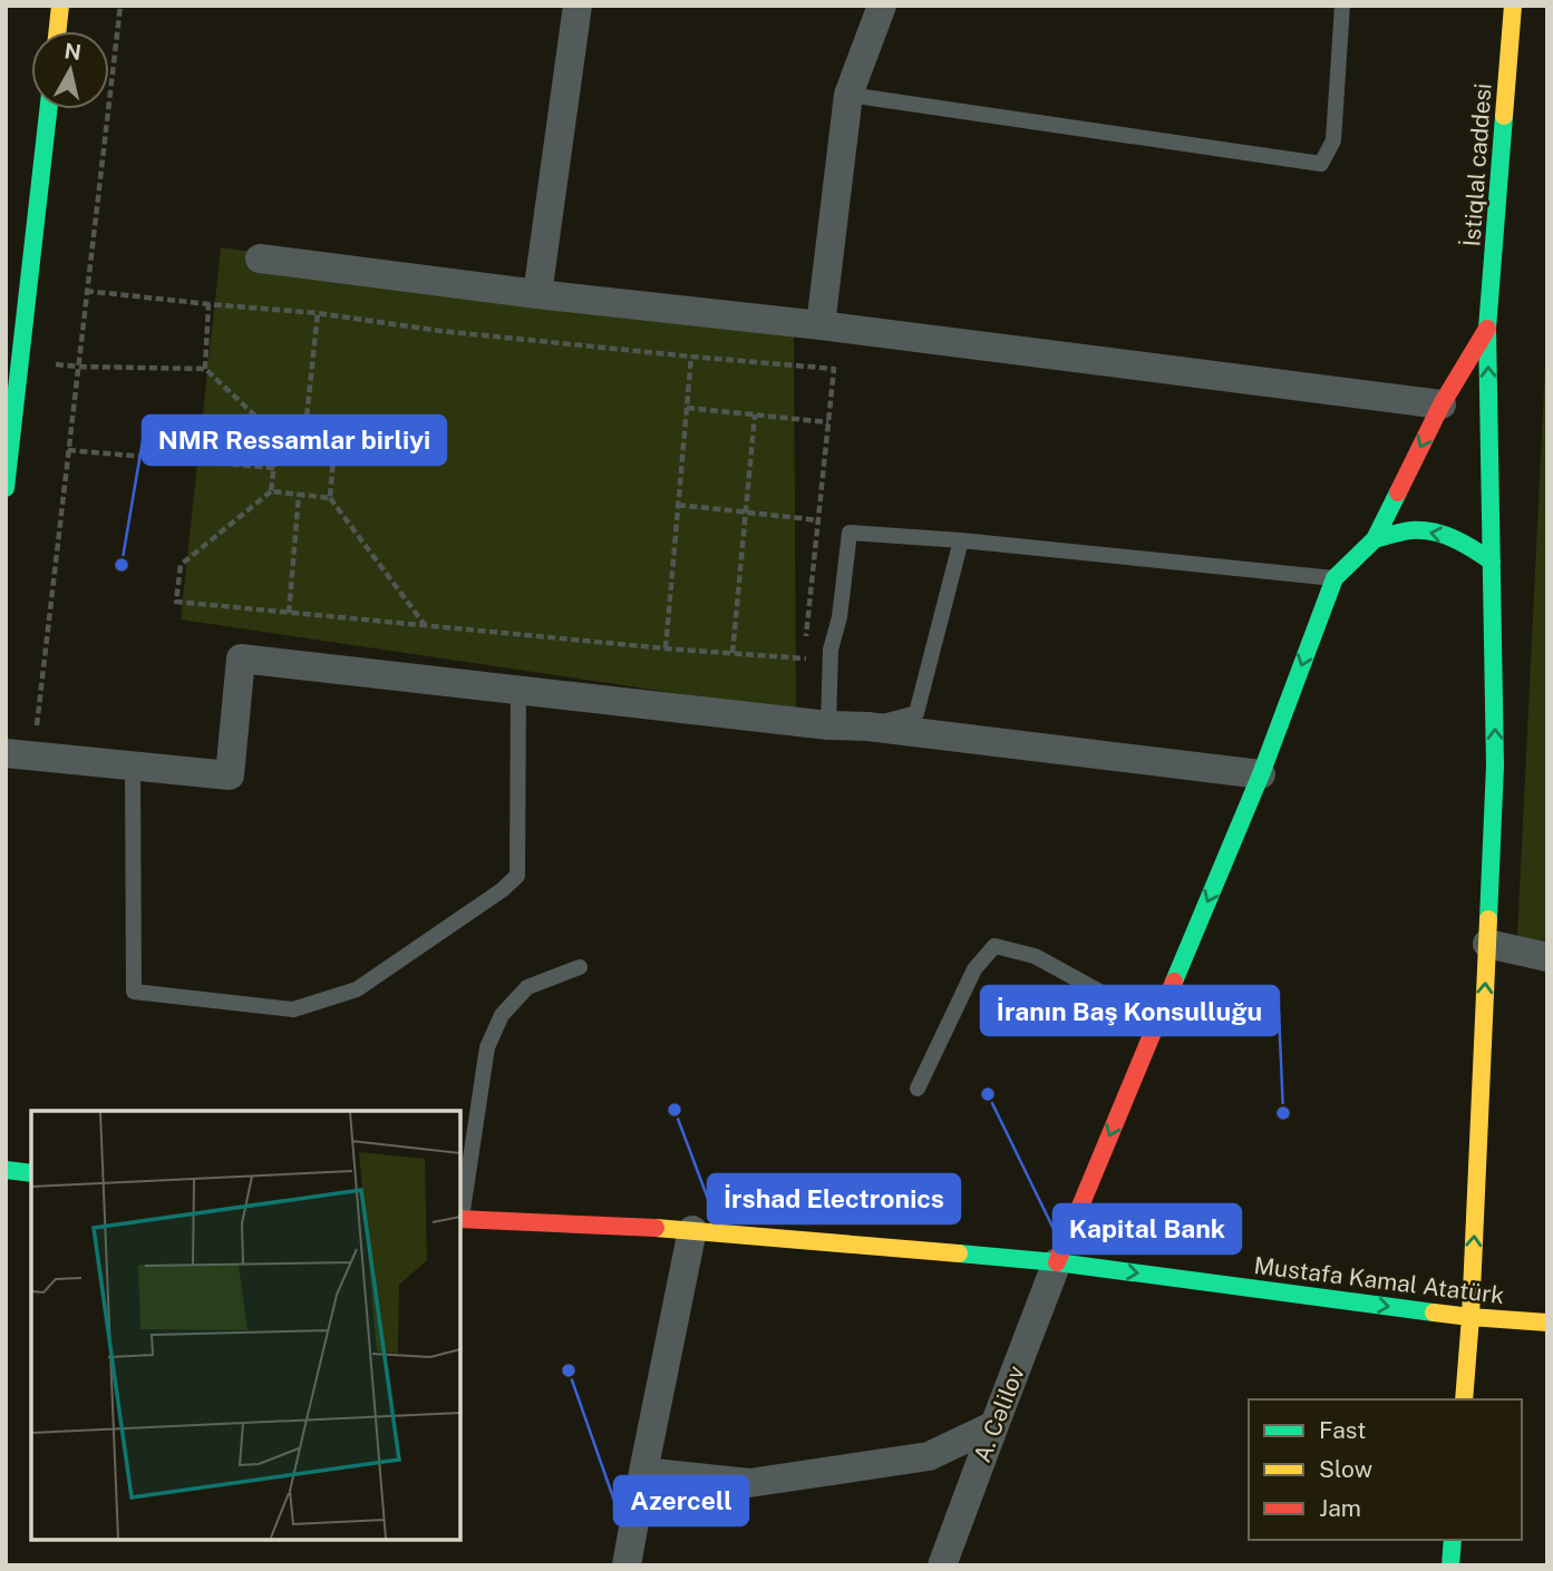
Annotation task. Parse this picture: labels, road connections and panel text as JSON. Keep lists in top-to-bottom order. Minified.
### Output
{"streets":{"main road":["İstiqlal caddesi","Mustafa Kamal Atatürk"],"street":["A. Cəlilov"]},"crossings":[["İstiqlal caddesi","Mustafa Kamal Atatürk"],["Mustafa Kamal Atatürk","A. Cəlilov"]],"one_way":["İstiqlal caddesi","Mustafa Kamal Atatürk"],"places":["NMR Ressamlar birliyi","Kapital Bank","İrshad Electronics","İranın Baş Konsulluğu","Azercell"],"legend":["Fast","Slow","Jam"],"north":"top"}
